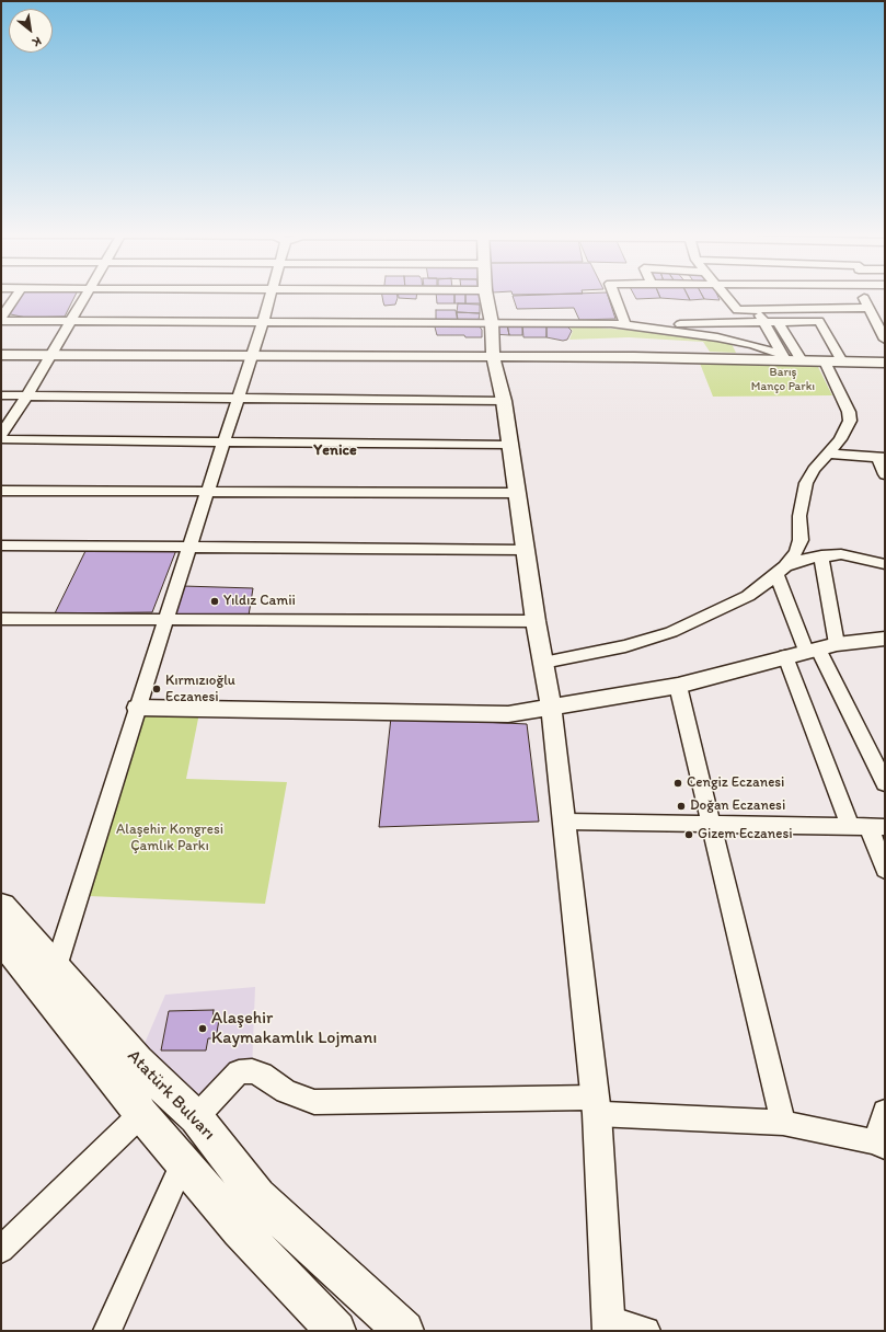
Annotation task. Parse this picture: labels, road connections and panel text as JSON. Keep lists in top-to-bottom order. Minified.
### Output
{"streets":{"main road":["Atatürk Bulvarı"]},"districts":["Yenice"],"parks":["Barış Manço Parkı","Alaşehir Kongresi Çamlık Parkı"],"places":["Yıldız Camii","Kırmızıoğlu Eczanesi","Cengiz Eczanesi","Doğan Eczanesi","Gizem Eczanesi","Alaşehir Kaymakamlık Lojmanı"],"north":"bottom right"}
